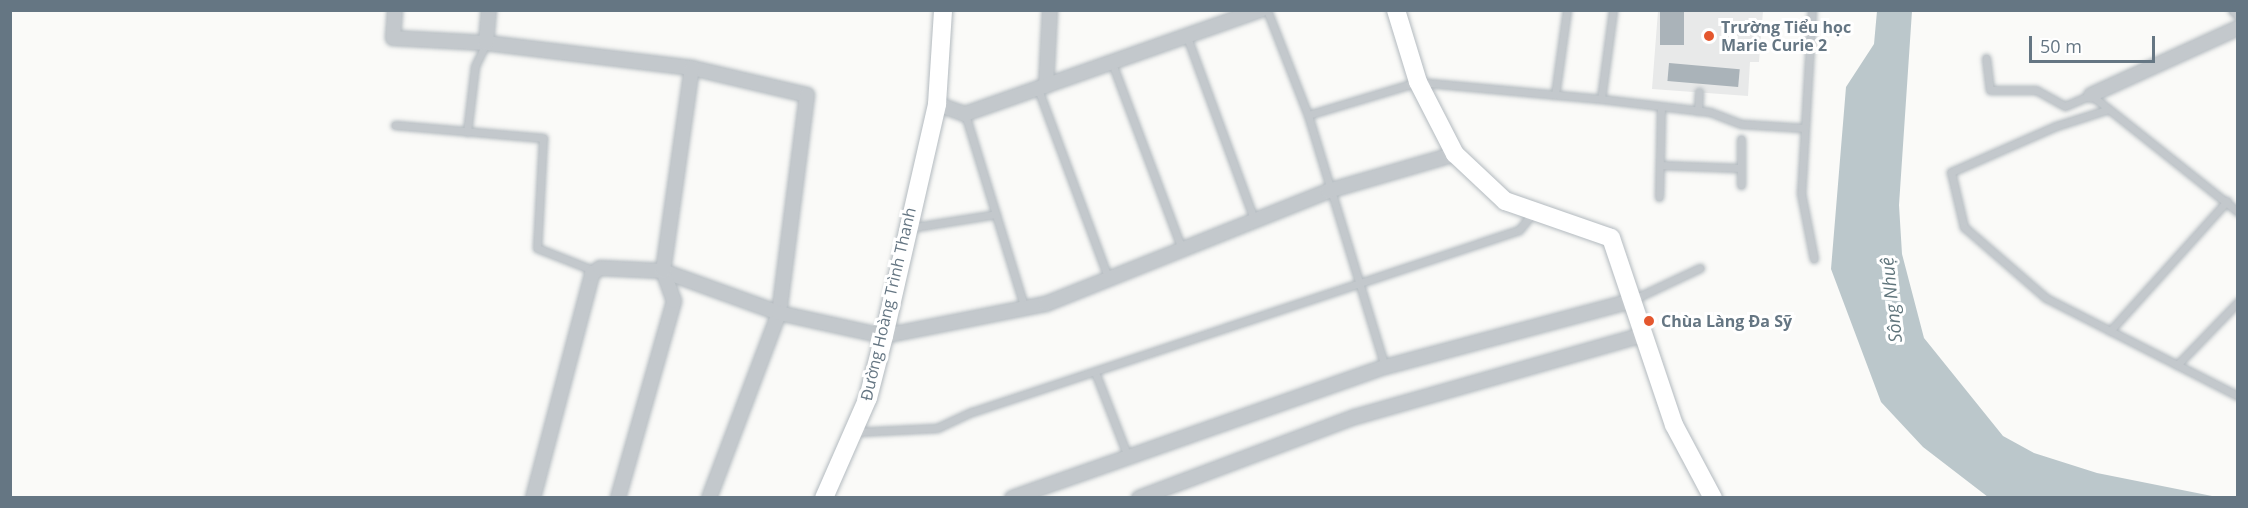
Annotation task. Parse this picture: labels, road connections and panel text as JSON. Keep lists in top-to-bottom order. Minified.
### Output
{"streets":{"street":["Đường Hoàng Trình Thanh"]},"water":["Sông Nhuệ"],"places":["Trường Tiểu học Marie Curie 2","Chùa Làng Đa Sỹ"],"scale_bar":"50 m"}
